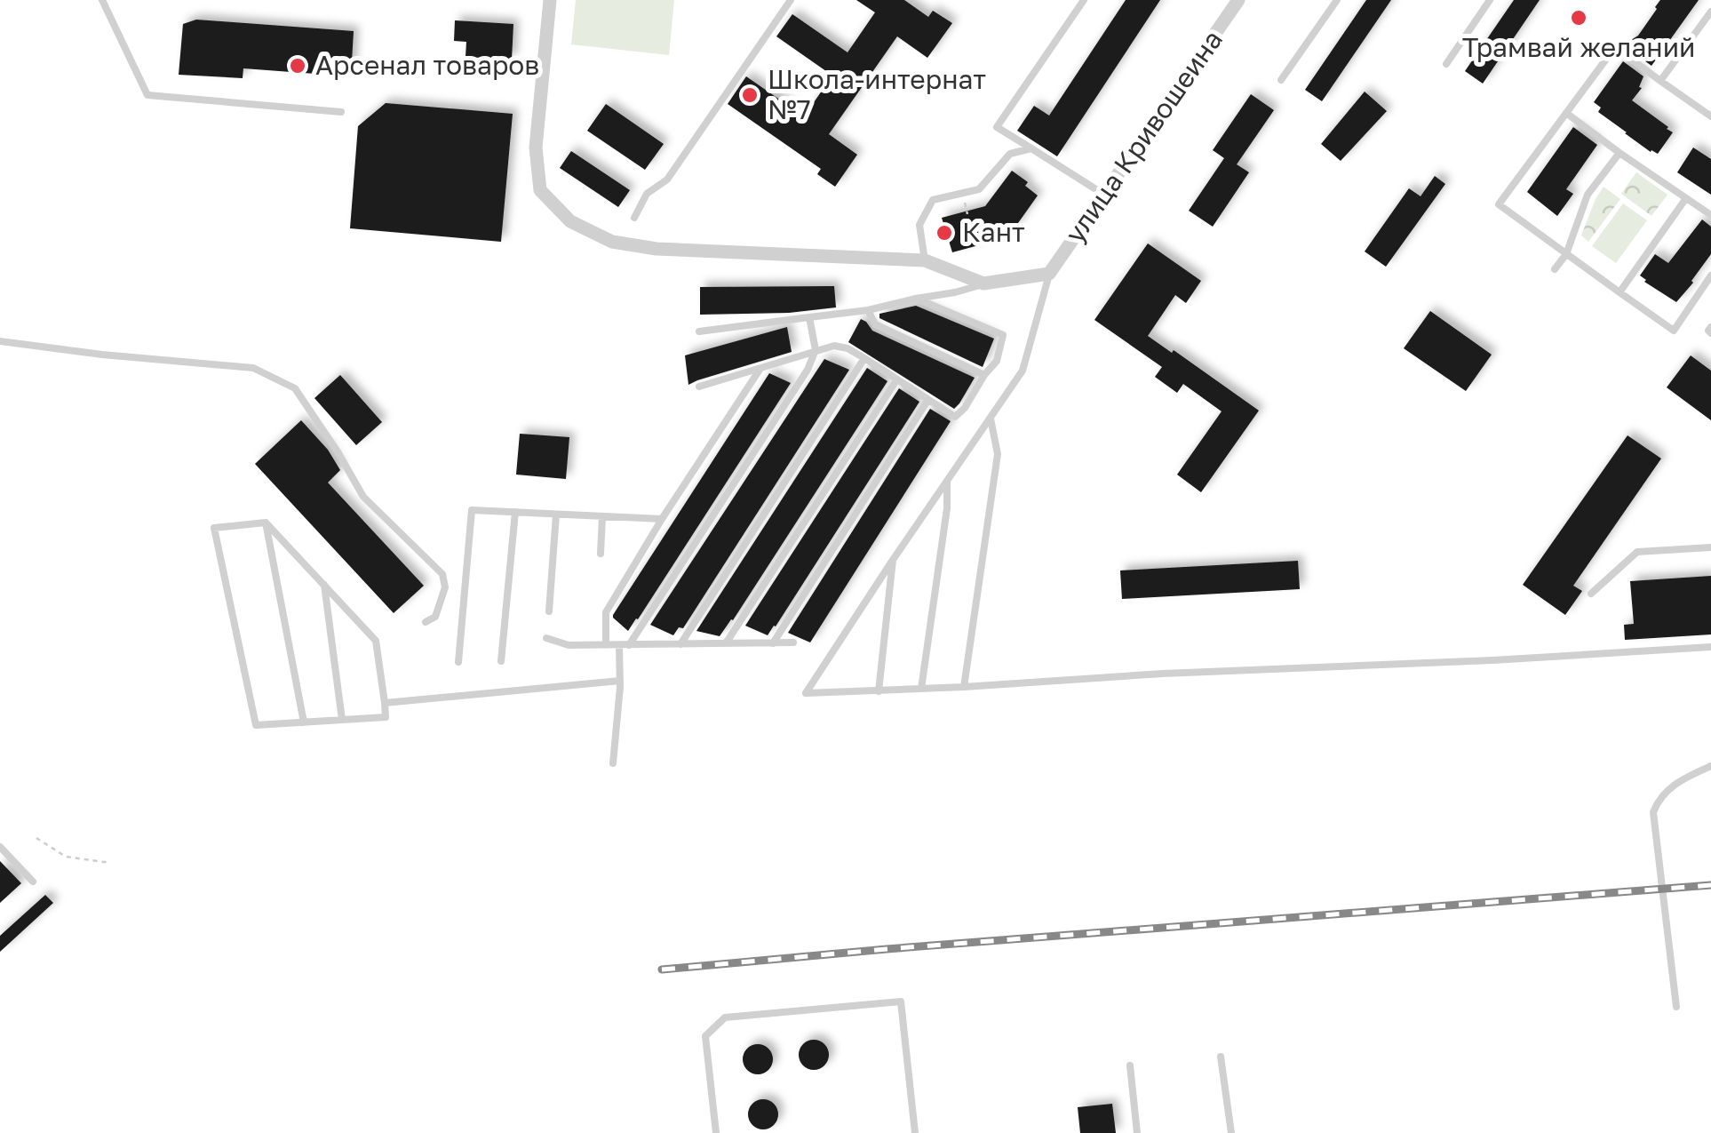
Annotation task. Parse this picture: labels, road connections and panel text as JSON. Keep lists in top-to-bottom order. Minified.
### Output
{"streets":{"street":["улица Кривошеина"]},"places":["Трамвай желаний","Арсенал товаров","Школа-интернат №7","Кант"]}
